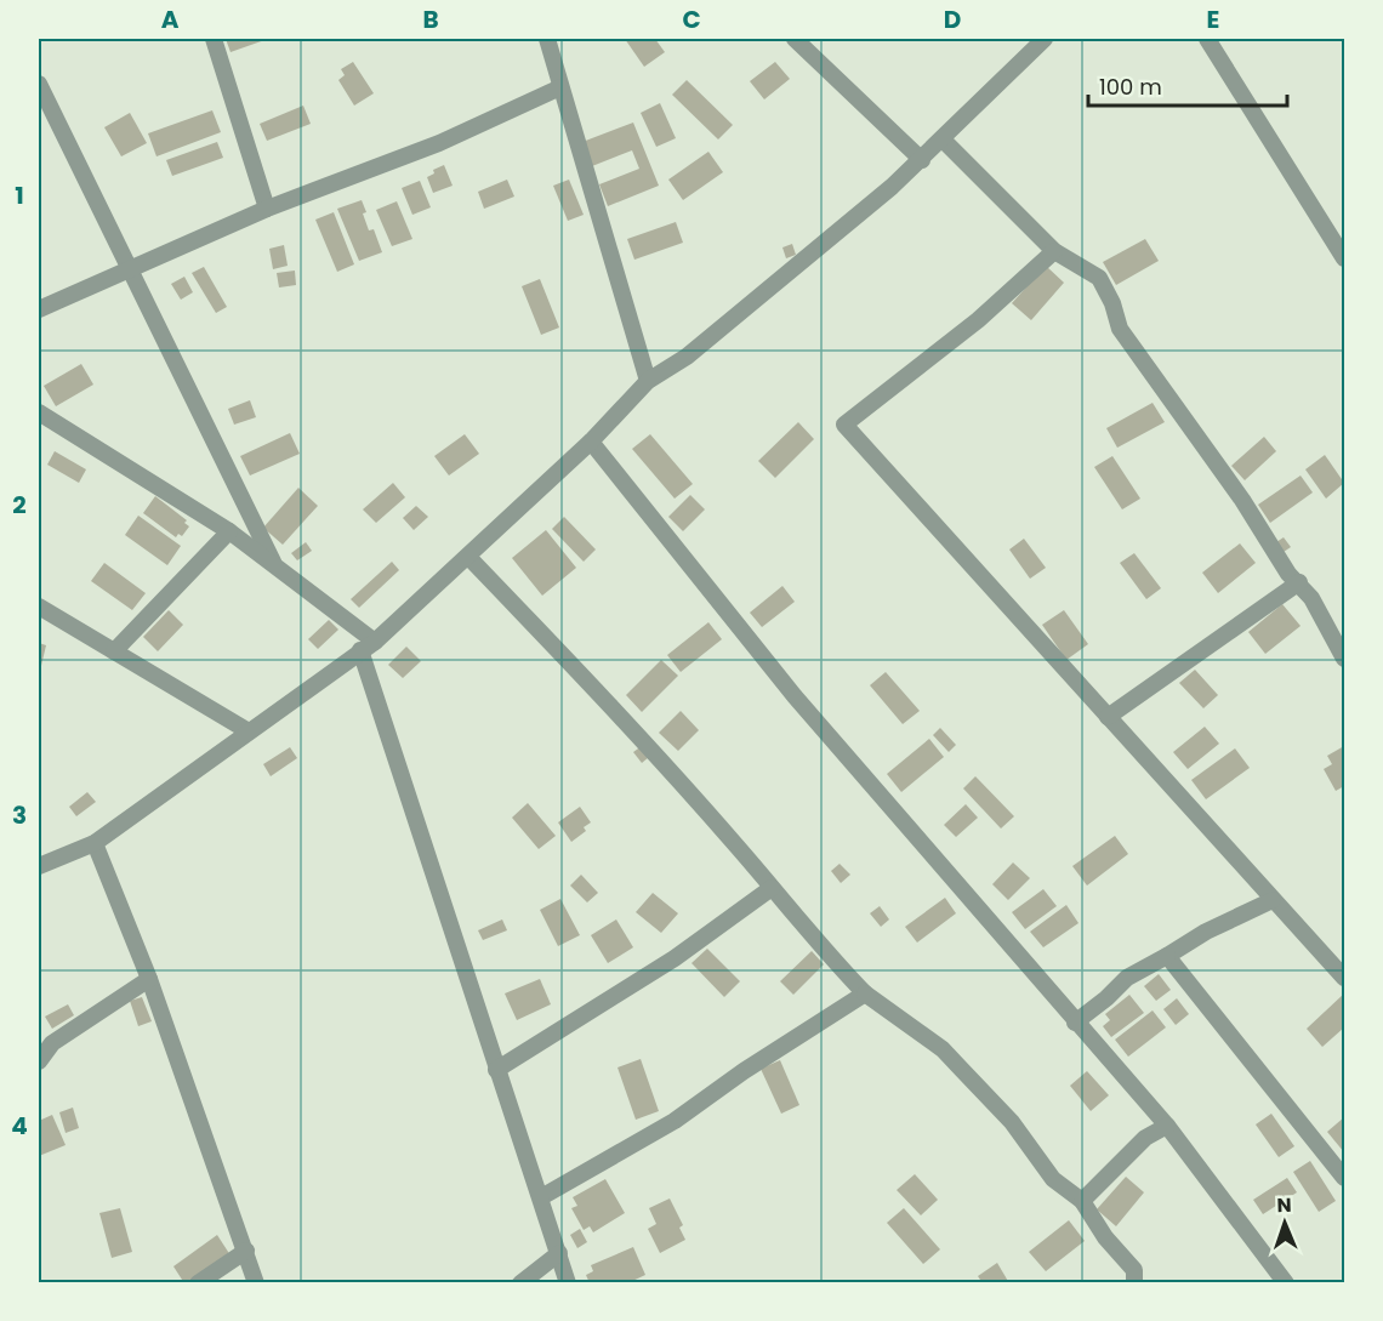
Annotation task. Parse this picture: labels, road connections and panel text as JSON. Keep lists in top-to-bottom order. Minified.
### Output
{"scale_bar":"100 m","north":"top","grid":{"columns":["A","B","C","D","E"],"rows":["1","2","3","4"]}}
